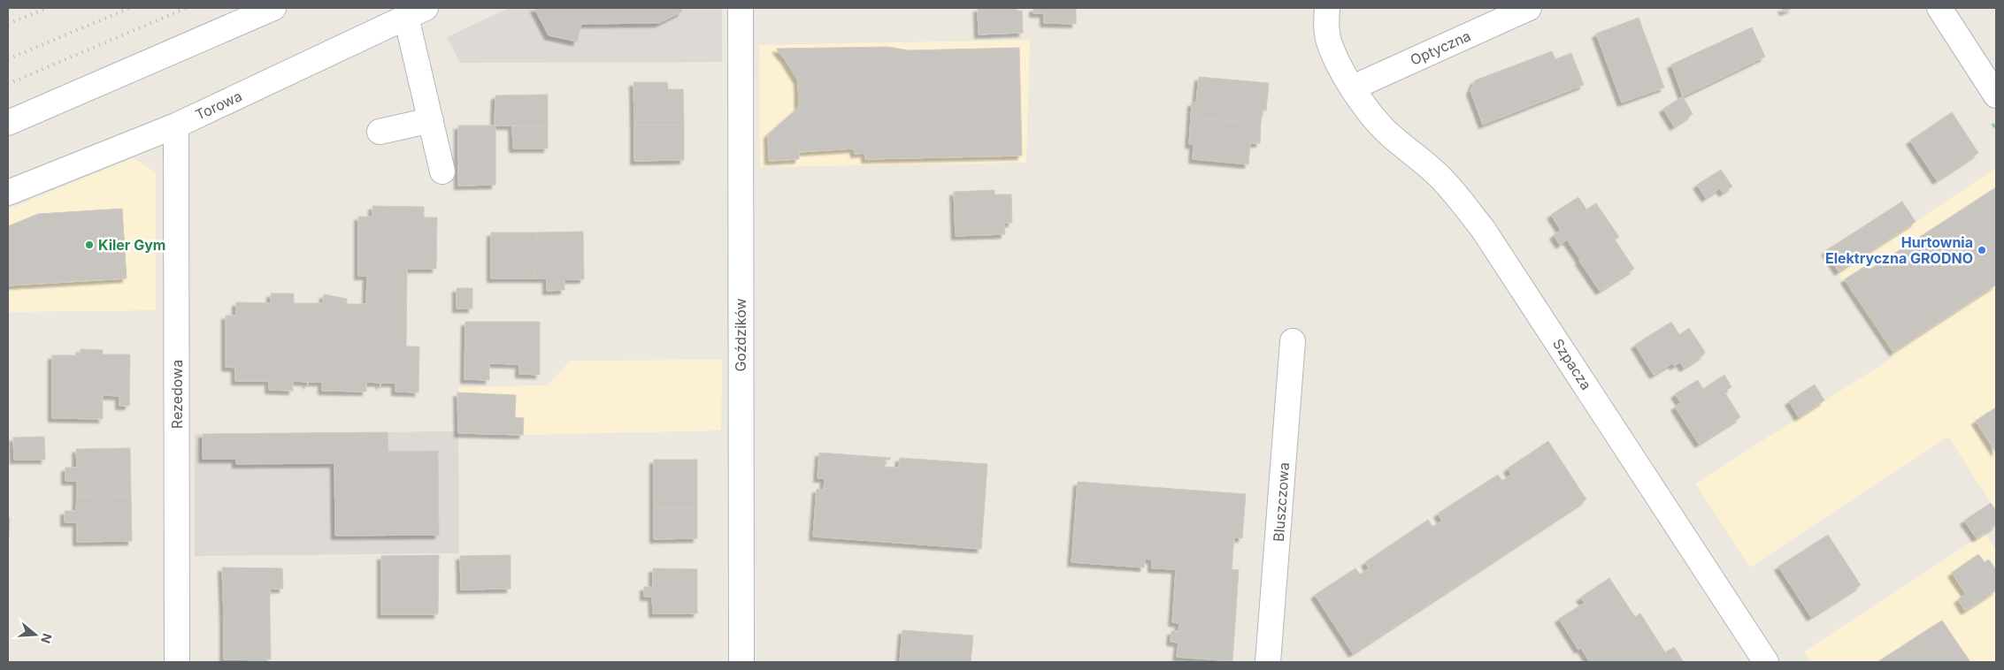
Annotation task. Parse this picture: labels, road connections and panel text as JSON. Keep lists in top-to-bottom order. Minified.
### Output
{"streets":{"street":["Optyczna","Torowa","Goździków","Szpacza","Rezedowa","Bluszczowa"]},"crossings":[["Optyczna","Szpacza"],["Torowa","Rezedowa"]],"places":["Kiler Gym","Hurtownia Elektryczna GRODNO"],"north":"right"}
